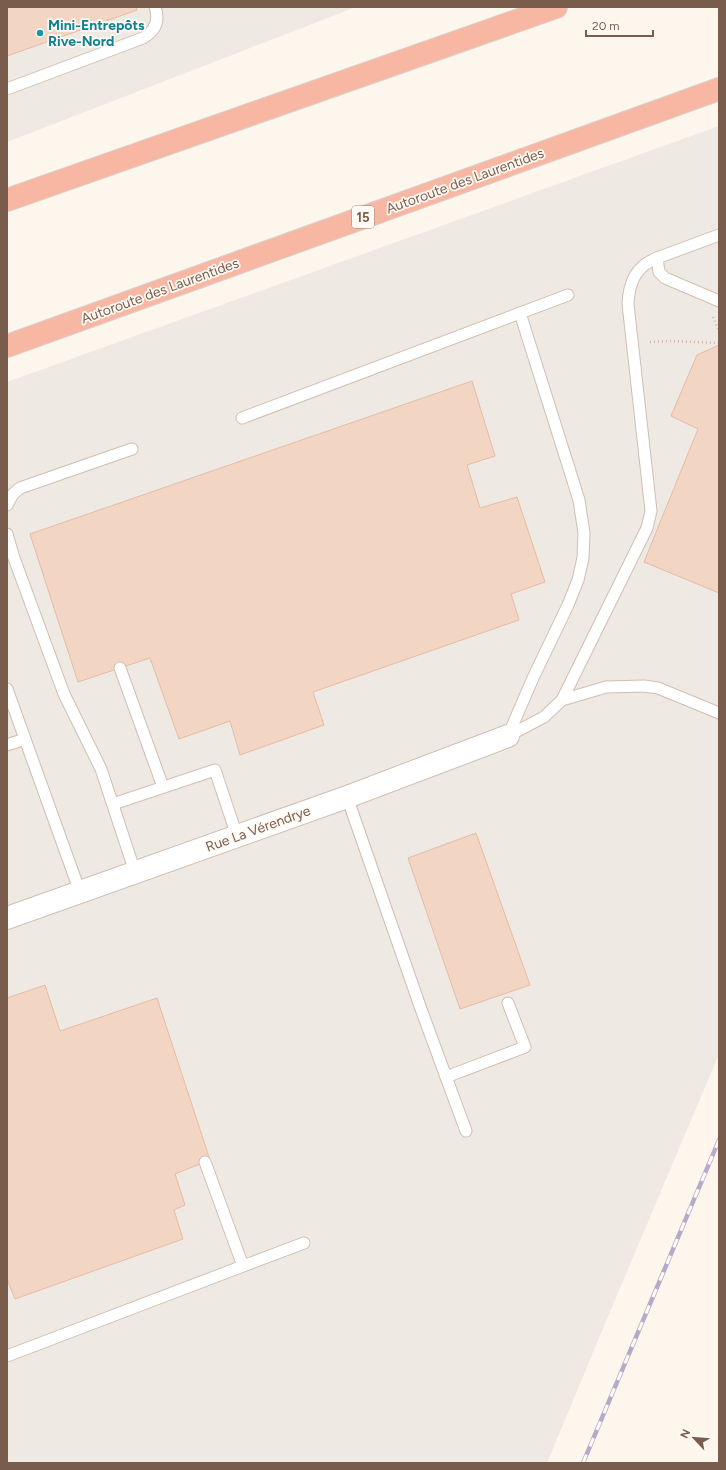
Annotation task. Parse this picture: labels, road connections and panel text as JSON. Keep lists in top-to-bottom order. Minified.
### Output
{"streets":{"highway":["Autoroute des Laurentides","15"],"street":["Rue La Vérendrye"]},"places":["Mini-Entrepôts Rive-Nord"],"scale_bar":"20 m","north":"top left"}
